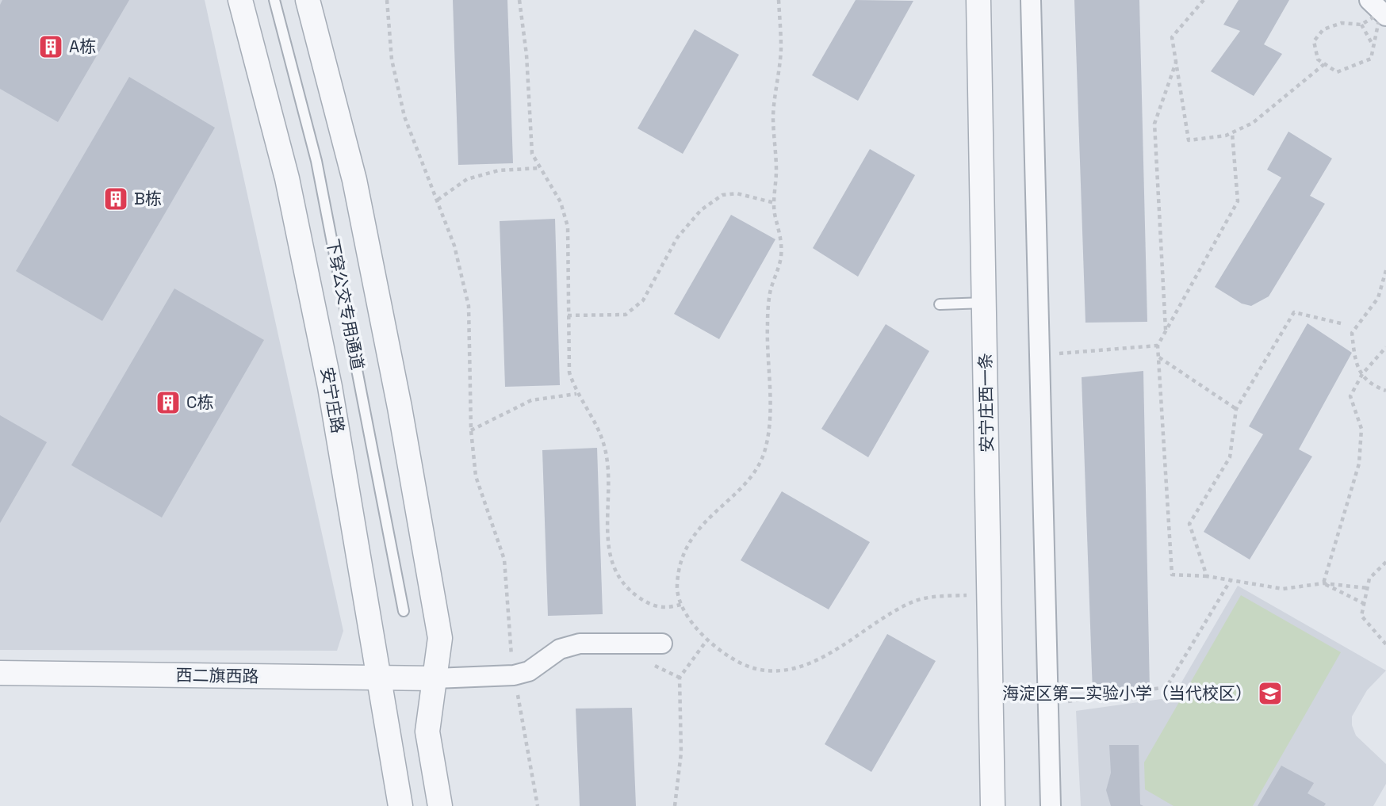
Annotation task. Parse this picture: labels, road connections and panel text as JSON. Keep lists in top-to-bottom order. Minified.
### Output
{"streets":{"street":["安宁庄路","安宁庄西一条","西二旗西路"],"lane":["下穿公交专用通道"]},"crossings":[["安宁庄路","西二旗西路"]],"places":{"building":["A栋","B栋","C栋"],"school or university":["海淀区第二实验小学（当代校区）"]}}
